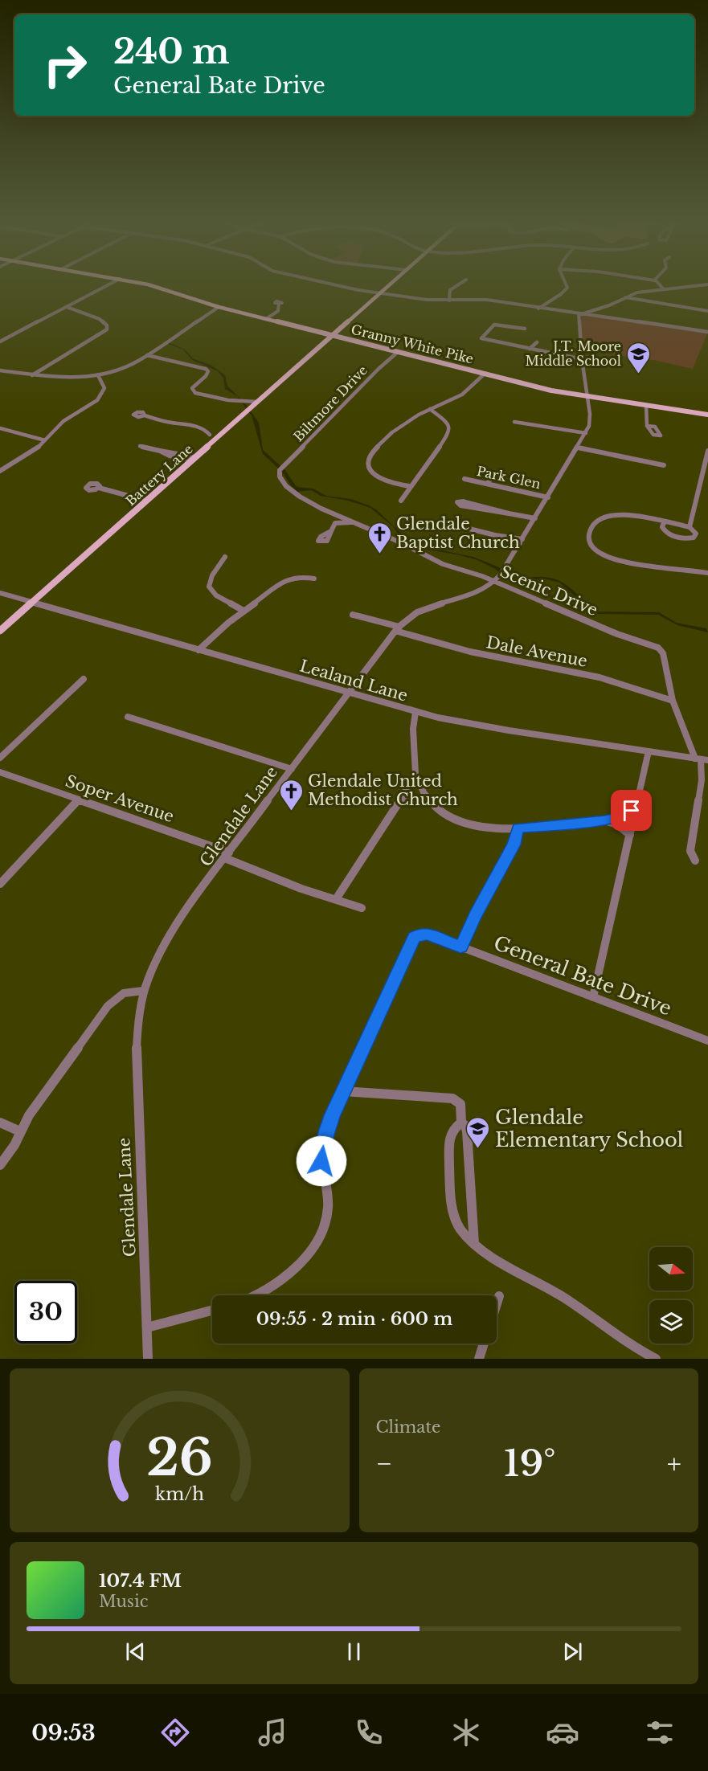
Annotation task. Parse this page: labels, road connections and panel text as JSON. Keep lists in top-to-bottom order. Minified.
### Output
{"streets":{"main road":["Granny White Pike","Battery Lane"],"street":["Biltmore Drive","Park Glen","Scenic Drive","Dale Avenue","Lealand Lane","Soper Avenue","Glendale Lane","General Bate Drive"]},"crossings":[["Granny White Pike","Biltmore Drive"],["Granny White Pike","Battery Lane"],["Granny White Pike","Glendale Lane"],["Biltmore Drive","Scenic Drive"],["Battery Lane","Lealand Lane"],["Park Glen","Glendale Lane"],["Scenic Drive","Dale Avenue"],["Scenic Drive","Glendale Lane"],["Dale Avenue","Glendale Lane"],["Lealand Lane","Glendale Lane"],["Soper Avenue","Glendale Lane"]],"places":{"school or university":["J.T. Moore Middle School","Glendale Elementary School"],"church":["Glendale Baptist Church","Glendale United Methodist Church"]},"north":"right","page":{"turn":["240 m","General Bate Drive"],"limit":"30","trip":"09:55 · 2 min · 600 m","tile":"Climate","heat":["−","19°","+"],"song":["107.4 FM","Music"],"tabs":"09:53","gauge":["26","km/h"]}}
